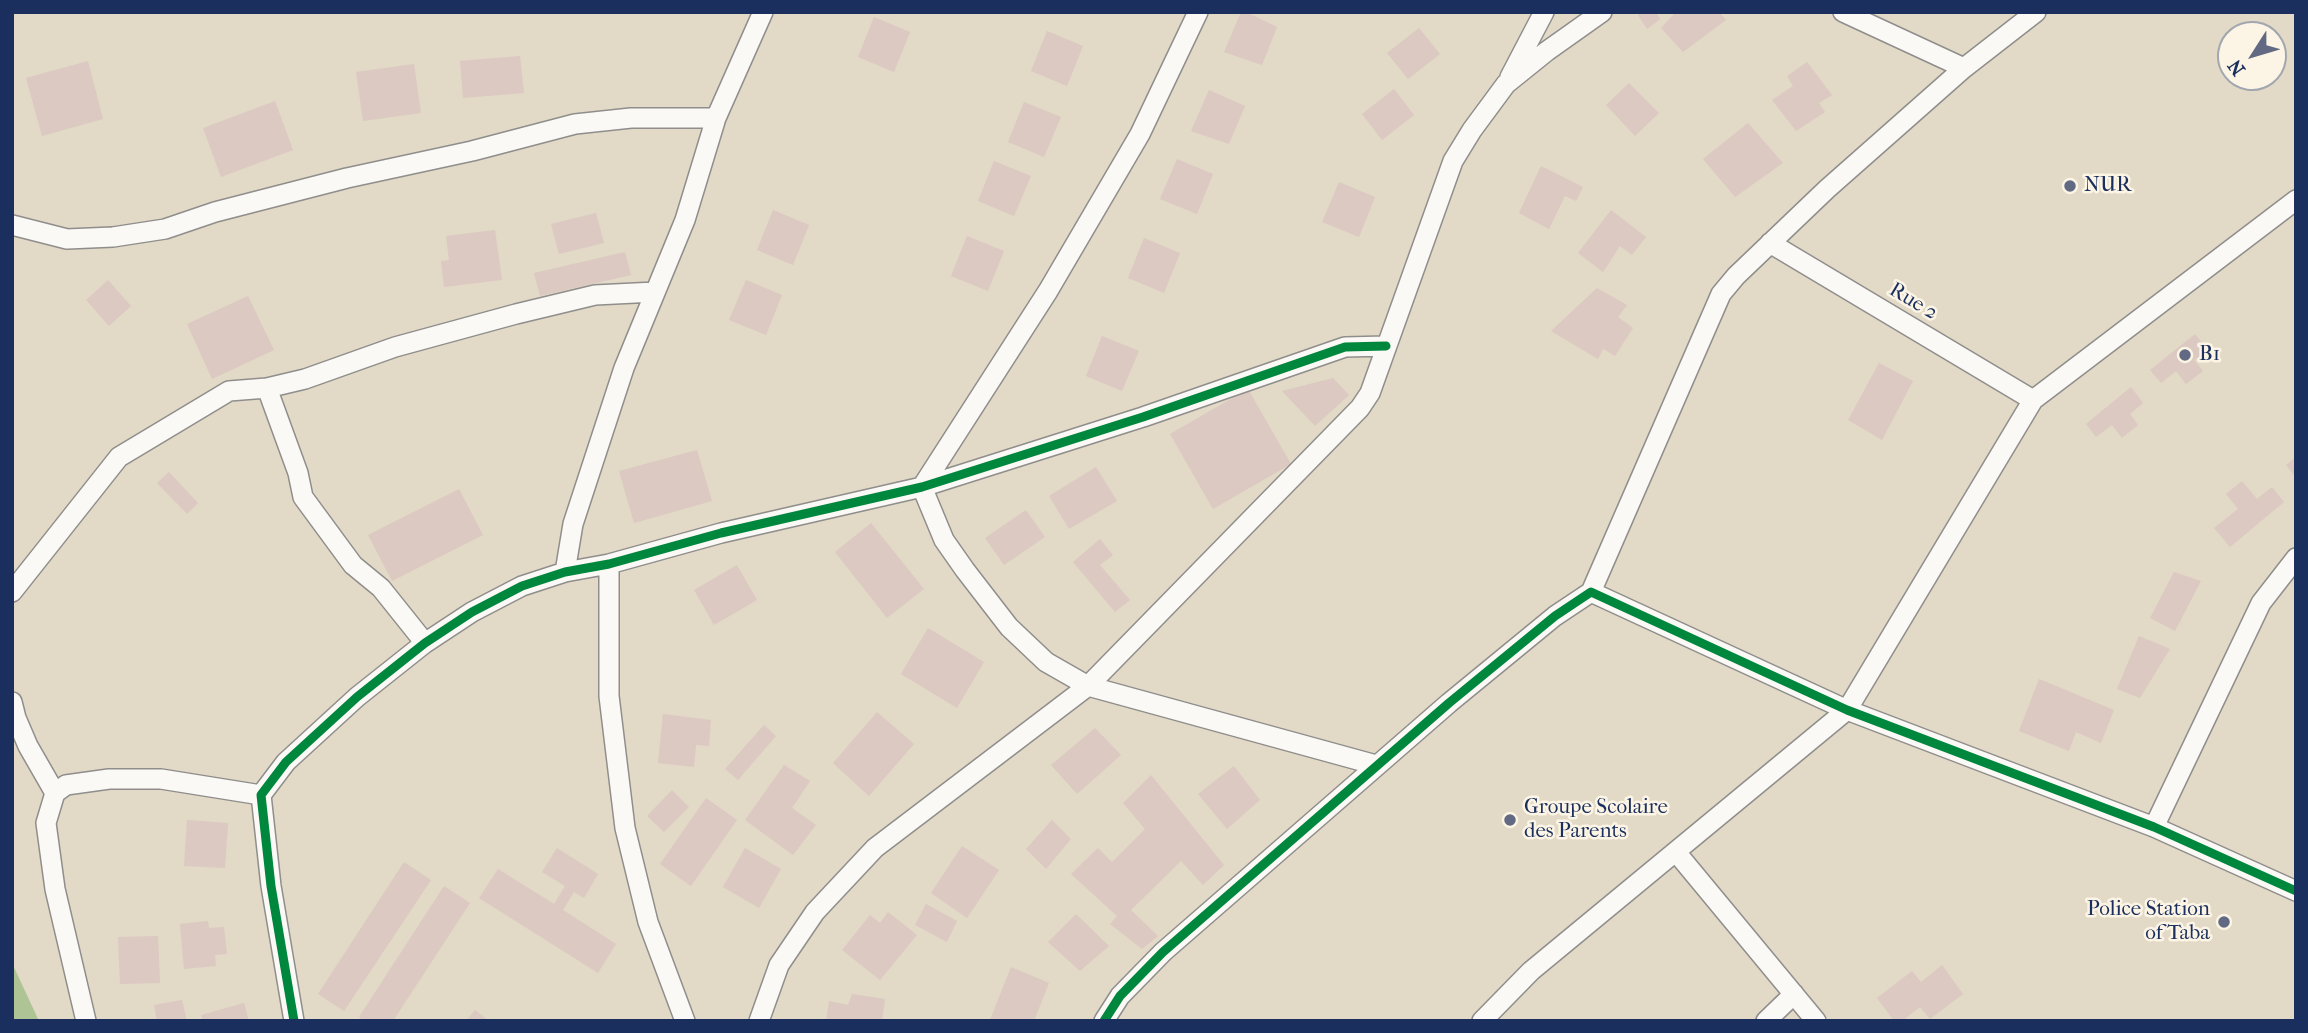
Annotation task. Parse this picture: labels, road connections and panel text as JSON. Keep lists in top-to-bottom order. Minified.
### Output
{"streets":{"street":["Rue 2"]},"places":["NUR","B1","Groupe Scolaire des Parents","Police Station of Taba"],"north":"bottom left"}
